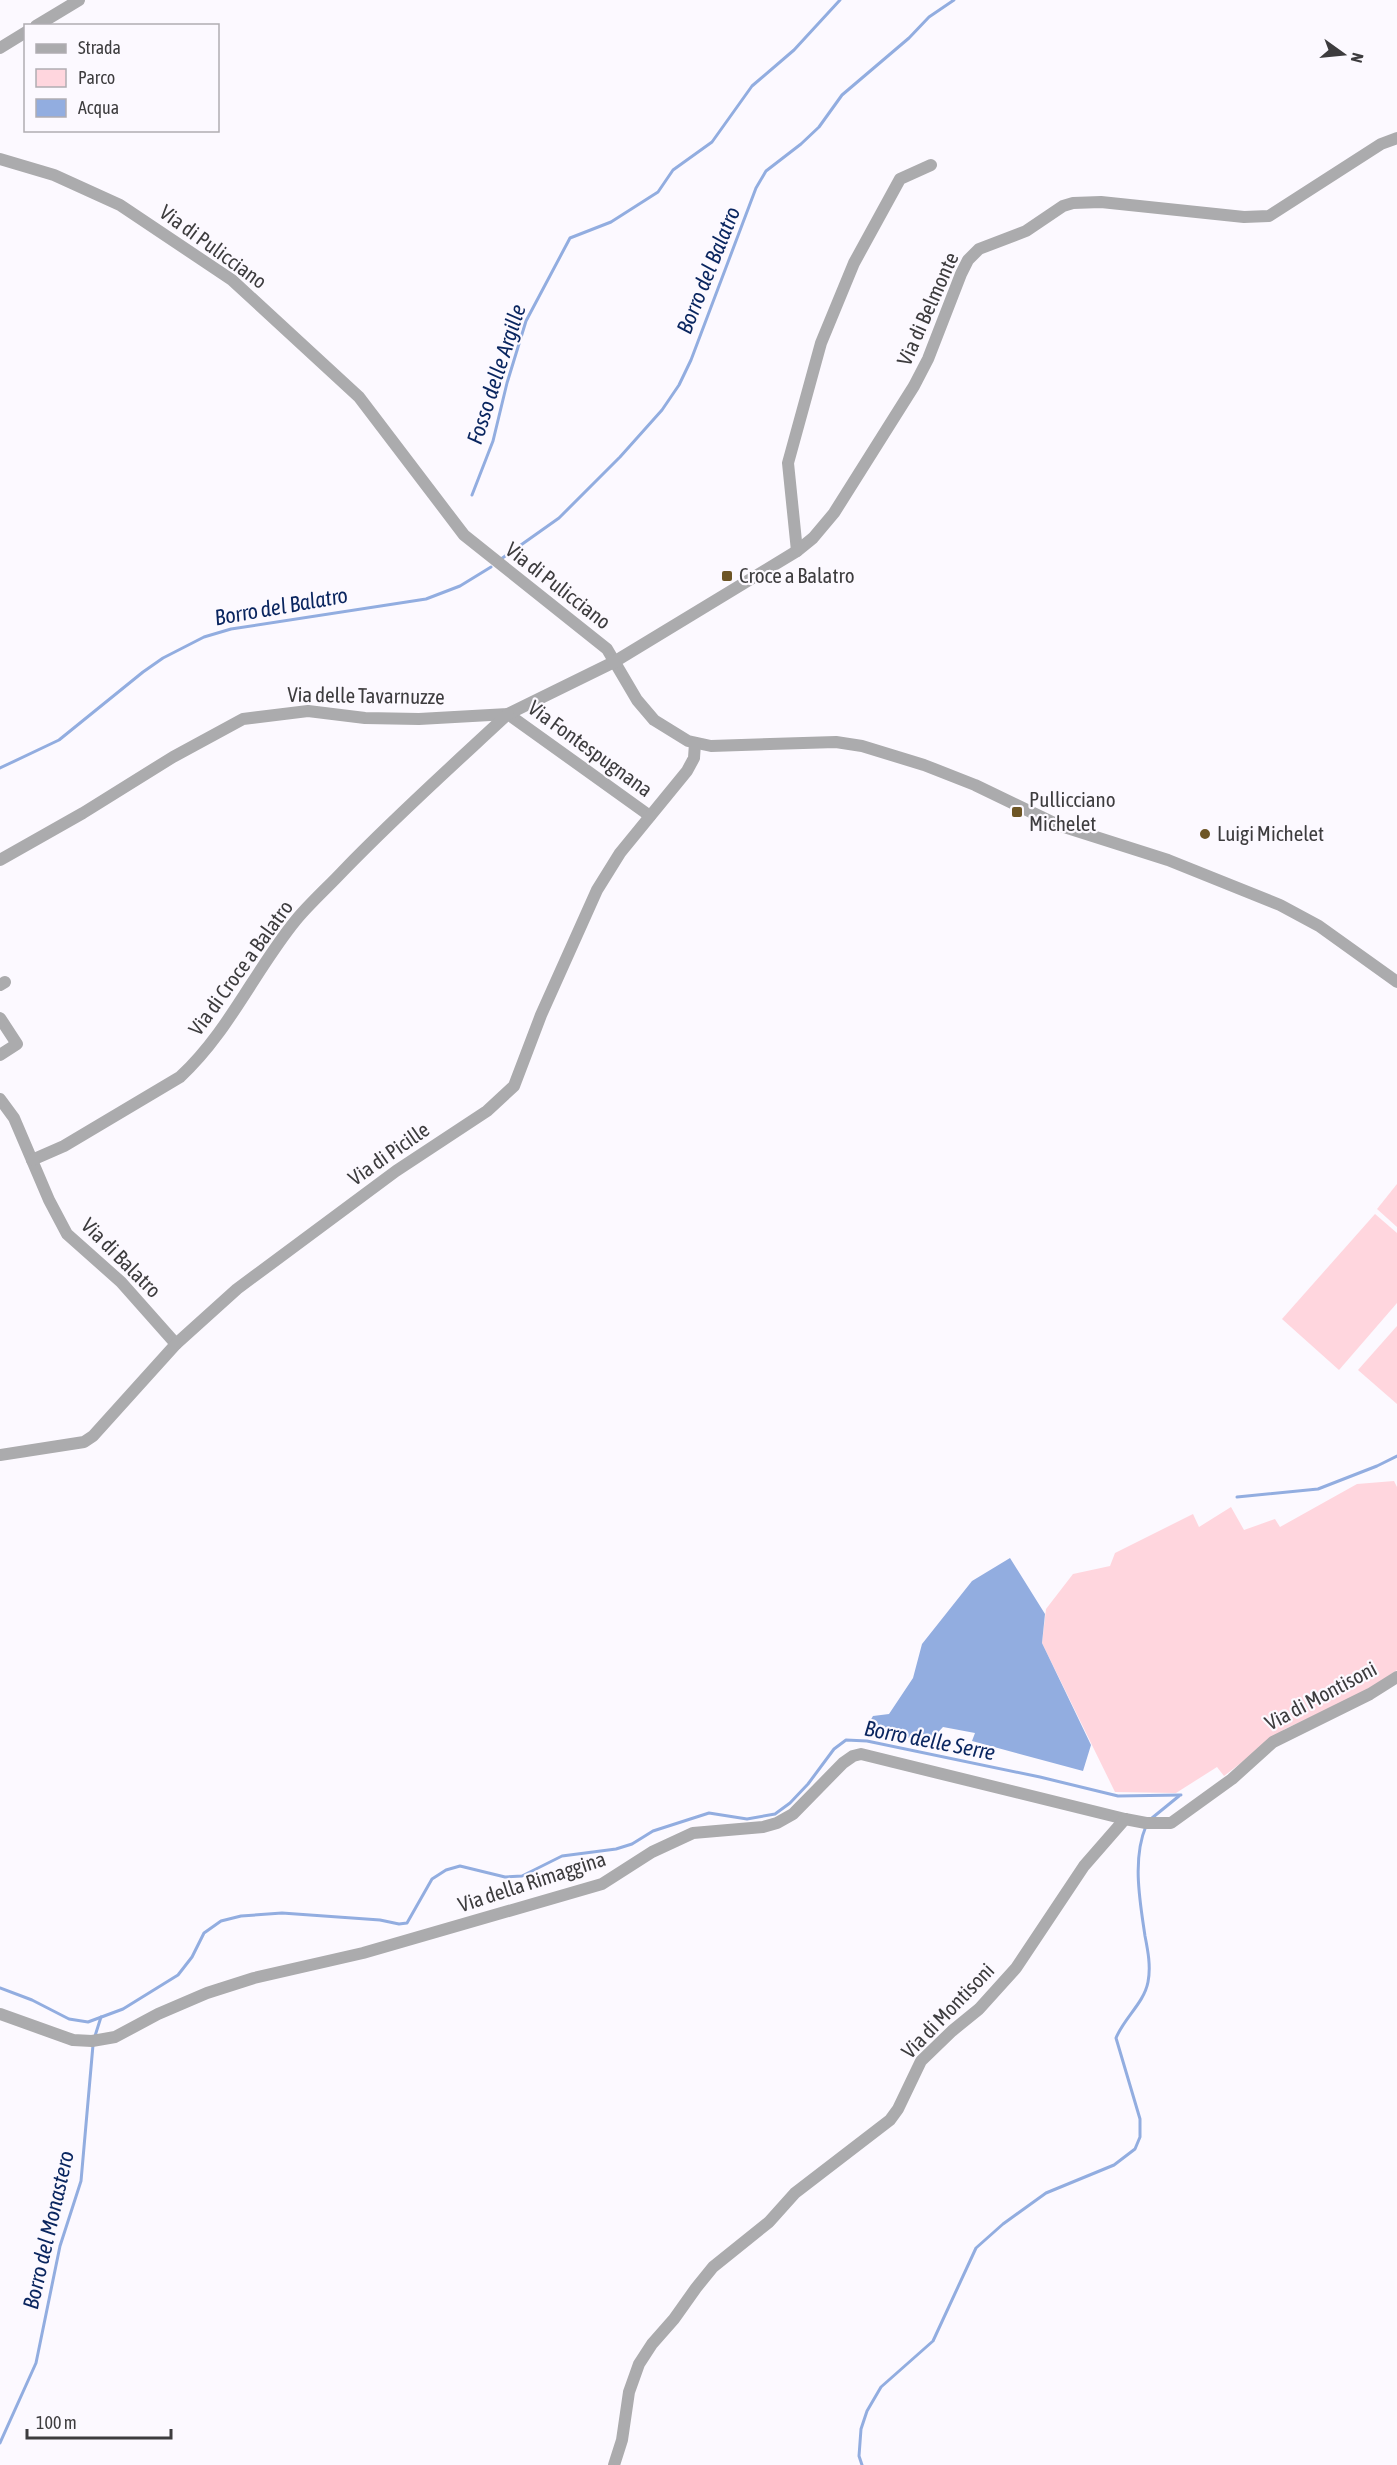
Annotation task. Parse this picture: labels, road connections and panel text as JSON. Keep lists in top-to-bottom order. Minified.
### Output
{"streets":{"street":["Via di Pulicciano","Via di Belmonte","Via delle Tavarnuzze","Via Fontespugnana","Via di Croce a Balatro","Via di Picille","Via di Balatro","Via di Montisoni","Via della Rimaggina"]},"crossings":[["Via di Pulicciano","Via di Belmonte"],["Via di Pulicciano","Via delle Tavarnuzze"],["Via di Pulicciano","Via di Picille"],["Via di Belmonte","Via delle Tavarnuzze"],["Via delle Tavarnuzze","Via Fontespugnana"],["Via delle Tavarnuzze","Via di Croce a Balatro"],["Via Fontespugnana","Via di Croce a Balatro"],["Via Fontespugnana","Via di Picille"],["Via di Croce a Balatro","Via di Balatro"],["Via di Picille","Via di Balatro"],["Via di Montisoni","Via della Rimaggina"]],"water":["Borro del Balatro","Fosso delle Argille","Borro delle Serre","Borro del Monastero"],"places":{"transit":["Croce a Balatro","Pullicciano Michelet"],"other":["Luigi Michelet"]},"legend":["Strada","Parco","Acqua"],"scale_bar":"100 m","north":"right"}
